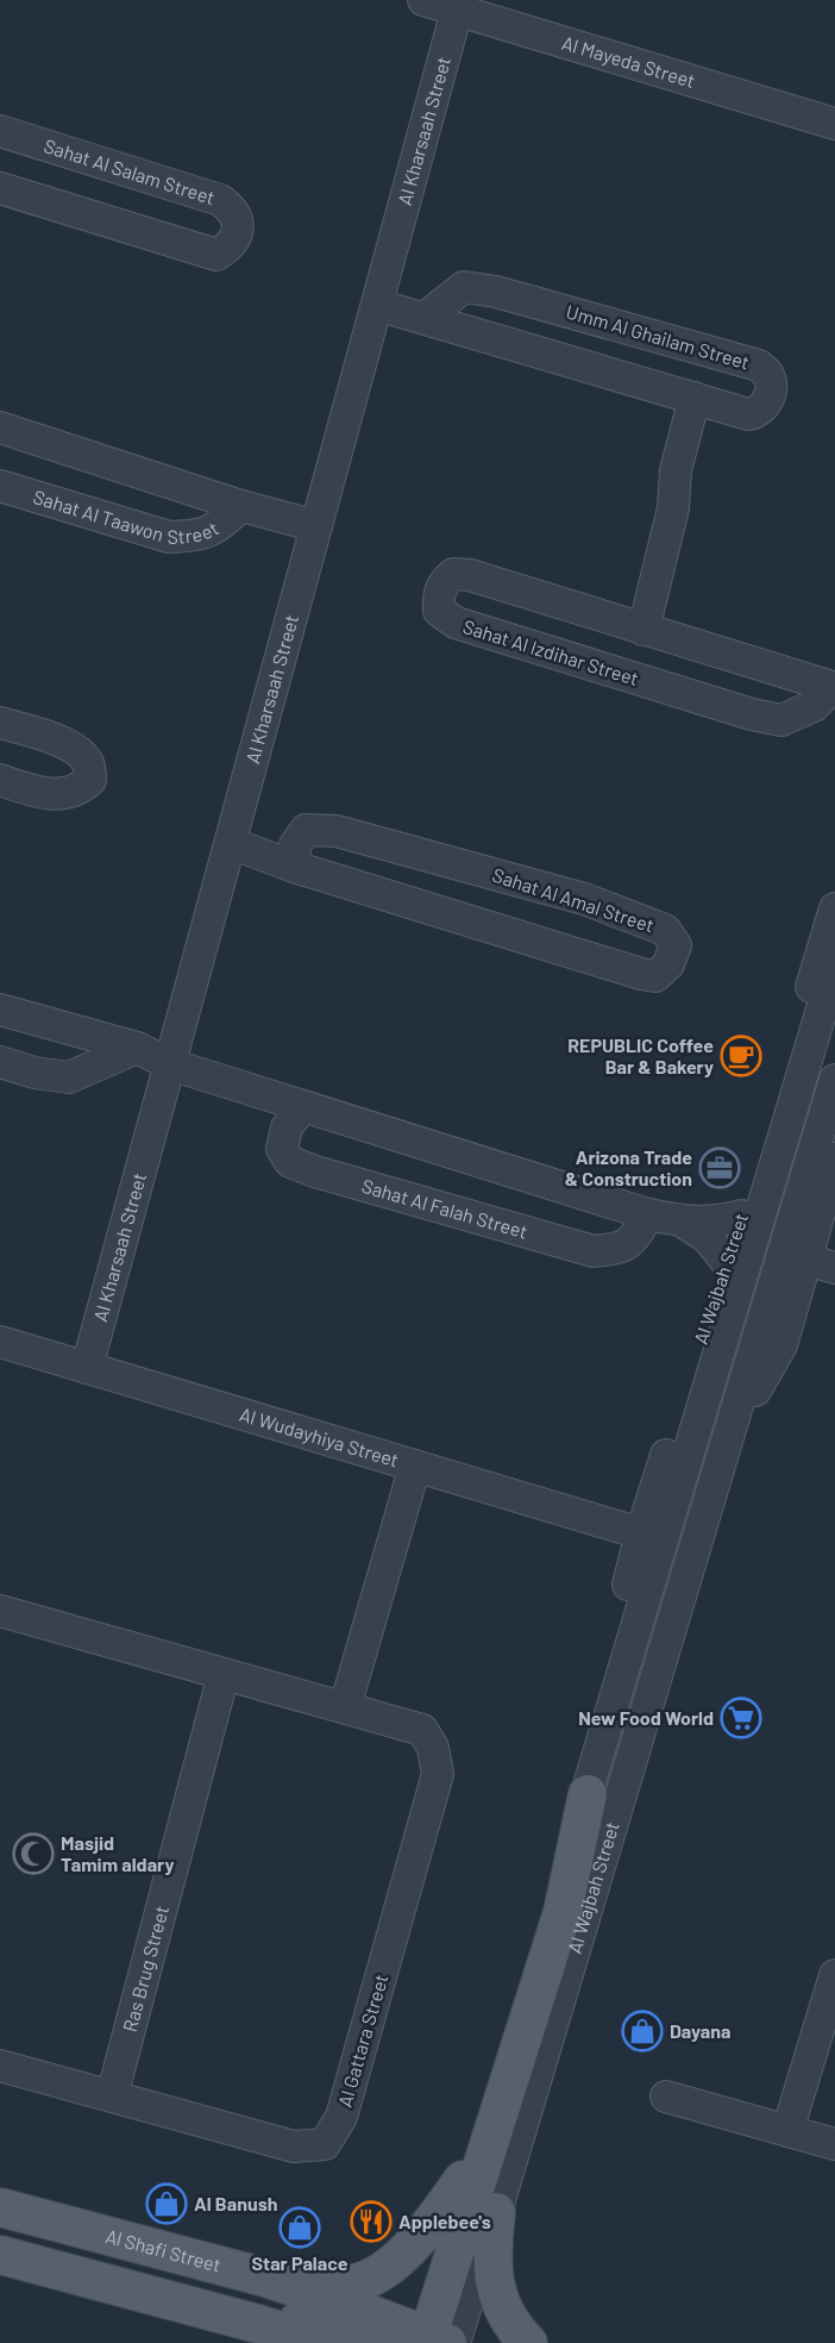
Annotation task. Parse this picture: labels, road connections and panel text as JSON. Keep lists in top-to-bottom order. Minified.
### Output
{"streets":{"main road":["Al Shafi Street"],"street":["Al Mayeda Street","Al Kharsaah Street","Sahat Al Salam Street","Umm Al Ghailam Street","Sahat Al Taawon Street","Sahat Al Izdihar Street","Sahat Al Amal Street","Sahat Al Falah Street","Al Wajbah Street","Al Wudayhiya Street","Ras Brug Street","Al Gattara Street"]},"crossings":[["Al Mayeda Street","Al Kharsaah Street"],["Al Kharsaah Street","Umm Al Ghailam Street"],["Al Kharsaah Street","Sahat Al Taawon Street"],["Al Kharsaah Street","Sahat Al Amal Street"],["Al Kharsaah Street","Al Wudayhiya Street"],["Al Wajbah Street","Al Wudayhiya Street"],["Al Wajbah Street","Al Shafi Street"],["Ras Brug Street","Al Gattara Street"]],"places":{"cafe":["REPUBLIC Coffee Bar & Bakery"],"office":["Arizona Trade & Construction"],"supermarket":["New Food World"],"mosque":["Masjid Tamim aldary"],"shop":["Dayana","Al Banush","Star Palace"],"restaurant":["Applebee's"]}}
